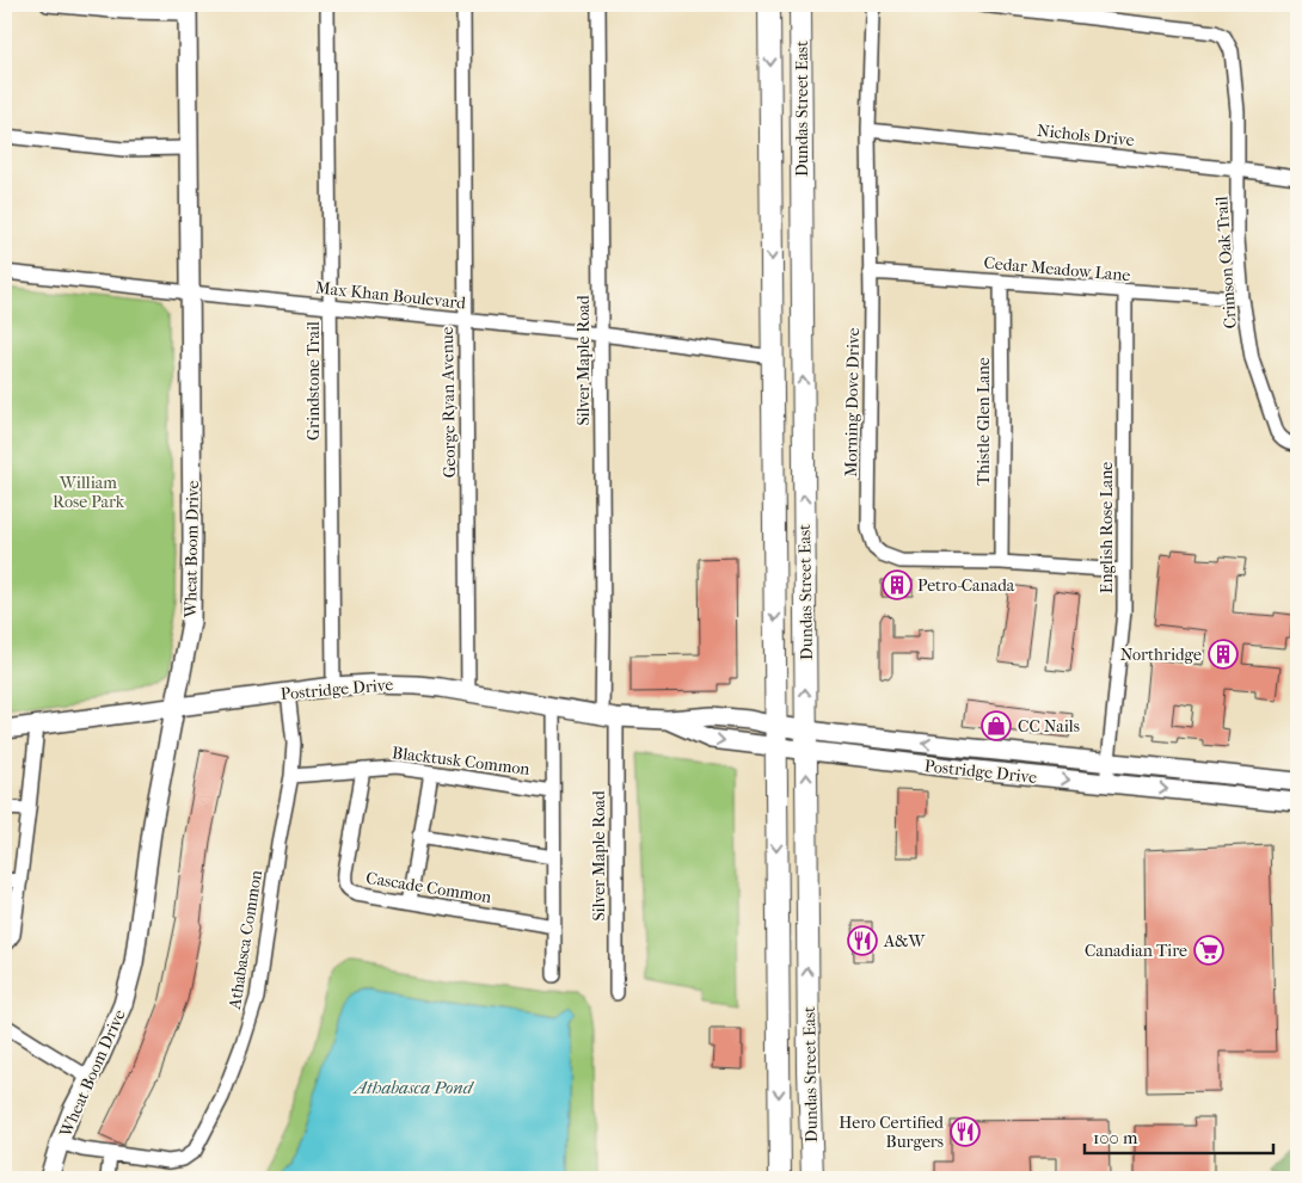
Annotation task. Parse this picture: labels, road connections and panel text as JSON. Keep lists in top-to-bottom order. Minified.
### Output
{"streets":{"main road":["Dundas Street East"],"street":["Nichols Drive","Crimson Oak Trail","Cedar Meadow Lane","Max Khan Boulevard","Silver Maple Road","Grindstone Trail","George Ryan Avenue","Morning Dove Drive","Thistle Glen Lane","English Rose Lane","Wheat Boom Drive","Postridge Drive","Blacktusk Common","Cascade Common","Athabasca Common"]},"crossings":[["Dundas Street East","Max Khan Boulevard"],["Dundas Street East","Postridge Drive"],["Nichols Drive","Crimson Oak Trail"],["Nichols Drive","Morning Dove Drive"],["Crimson Oak Trail","Cedar Meadow Lane"],["Cedar Meadow Lane","Morning Dove Drive"],["Cedar Meadow Lane","Thistle Glen Lane"],["Cedar Meadow Lane","English Rose Lane"],["Max Khan Boulevard","Silver Maple Road"],["Max Khan Boulevard","Grindstone Trail"],["Max Khan Boulevard","George Ryan Avenue"],["Max Khan Boulevard","Wheat Boom Drive"],["Silver Maple Road","Postridge Drive"],["Grindstone Trail","Postridge Drive"],["George Ryan Avenue","Postridge Drive"],["Morning Dove Drive","Thistle Glen Lane"],["Morning Dove Drive","English Rose Lane"],["English Rose Lane","Postridge Drive"],["Wheat Boom Drive","Postridge Drive"],["Wheat Boom Drive","Athabasca Common"],["Postridge Drive","Athabasca Common"],["Blacktusk Common","Cascade Common"],["Blacktusk Common","Athabasca Common"]],"water":["Athabasca Pond"],"parks":["William Rose Park"],"places":{"building":["Petro-Canada","Northridge"],"shop":["CC Nails"],"restaurant":["A&W","Hero Certified Burgers"],"supermarket":["Canadian Tire"]},"scale_bar":"100 m"}
